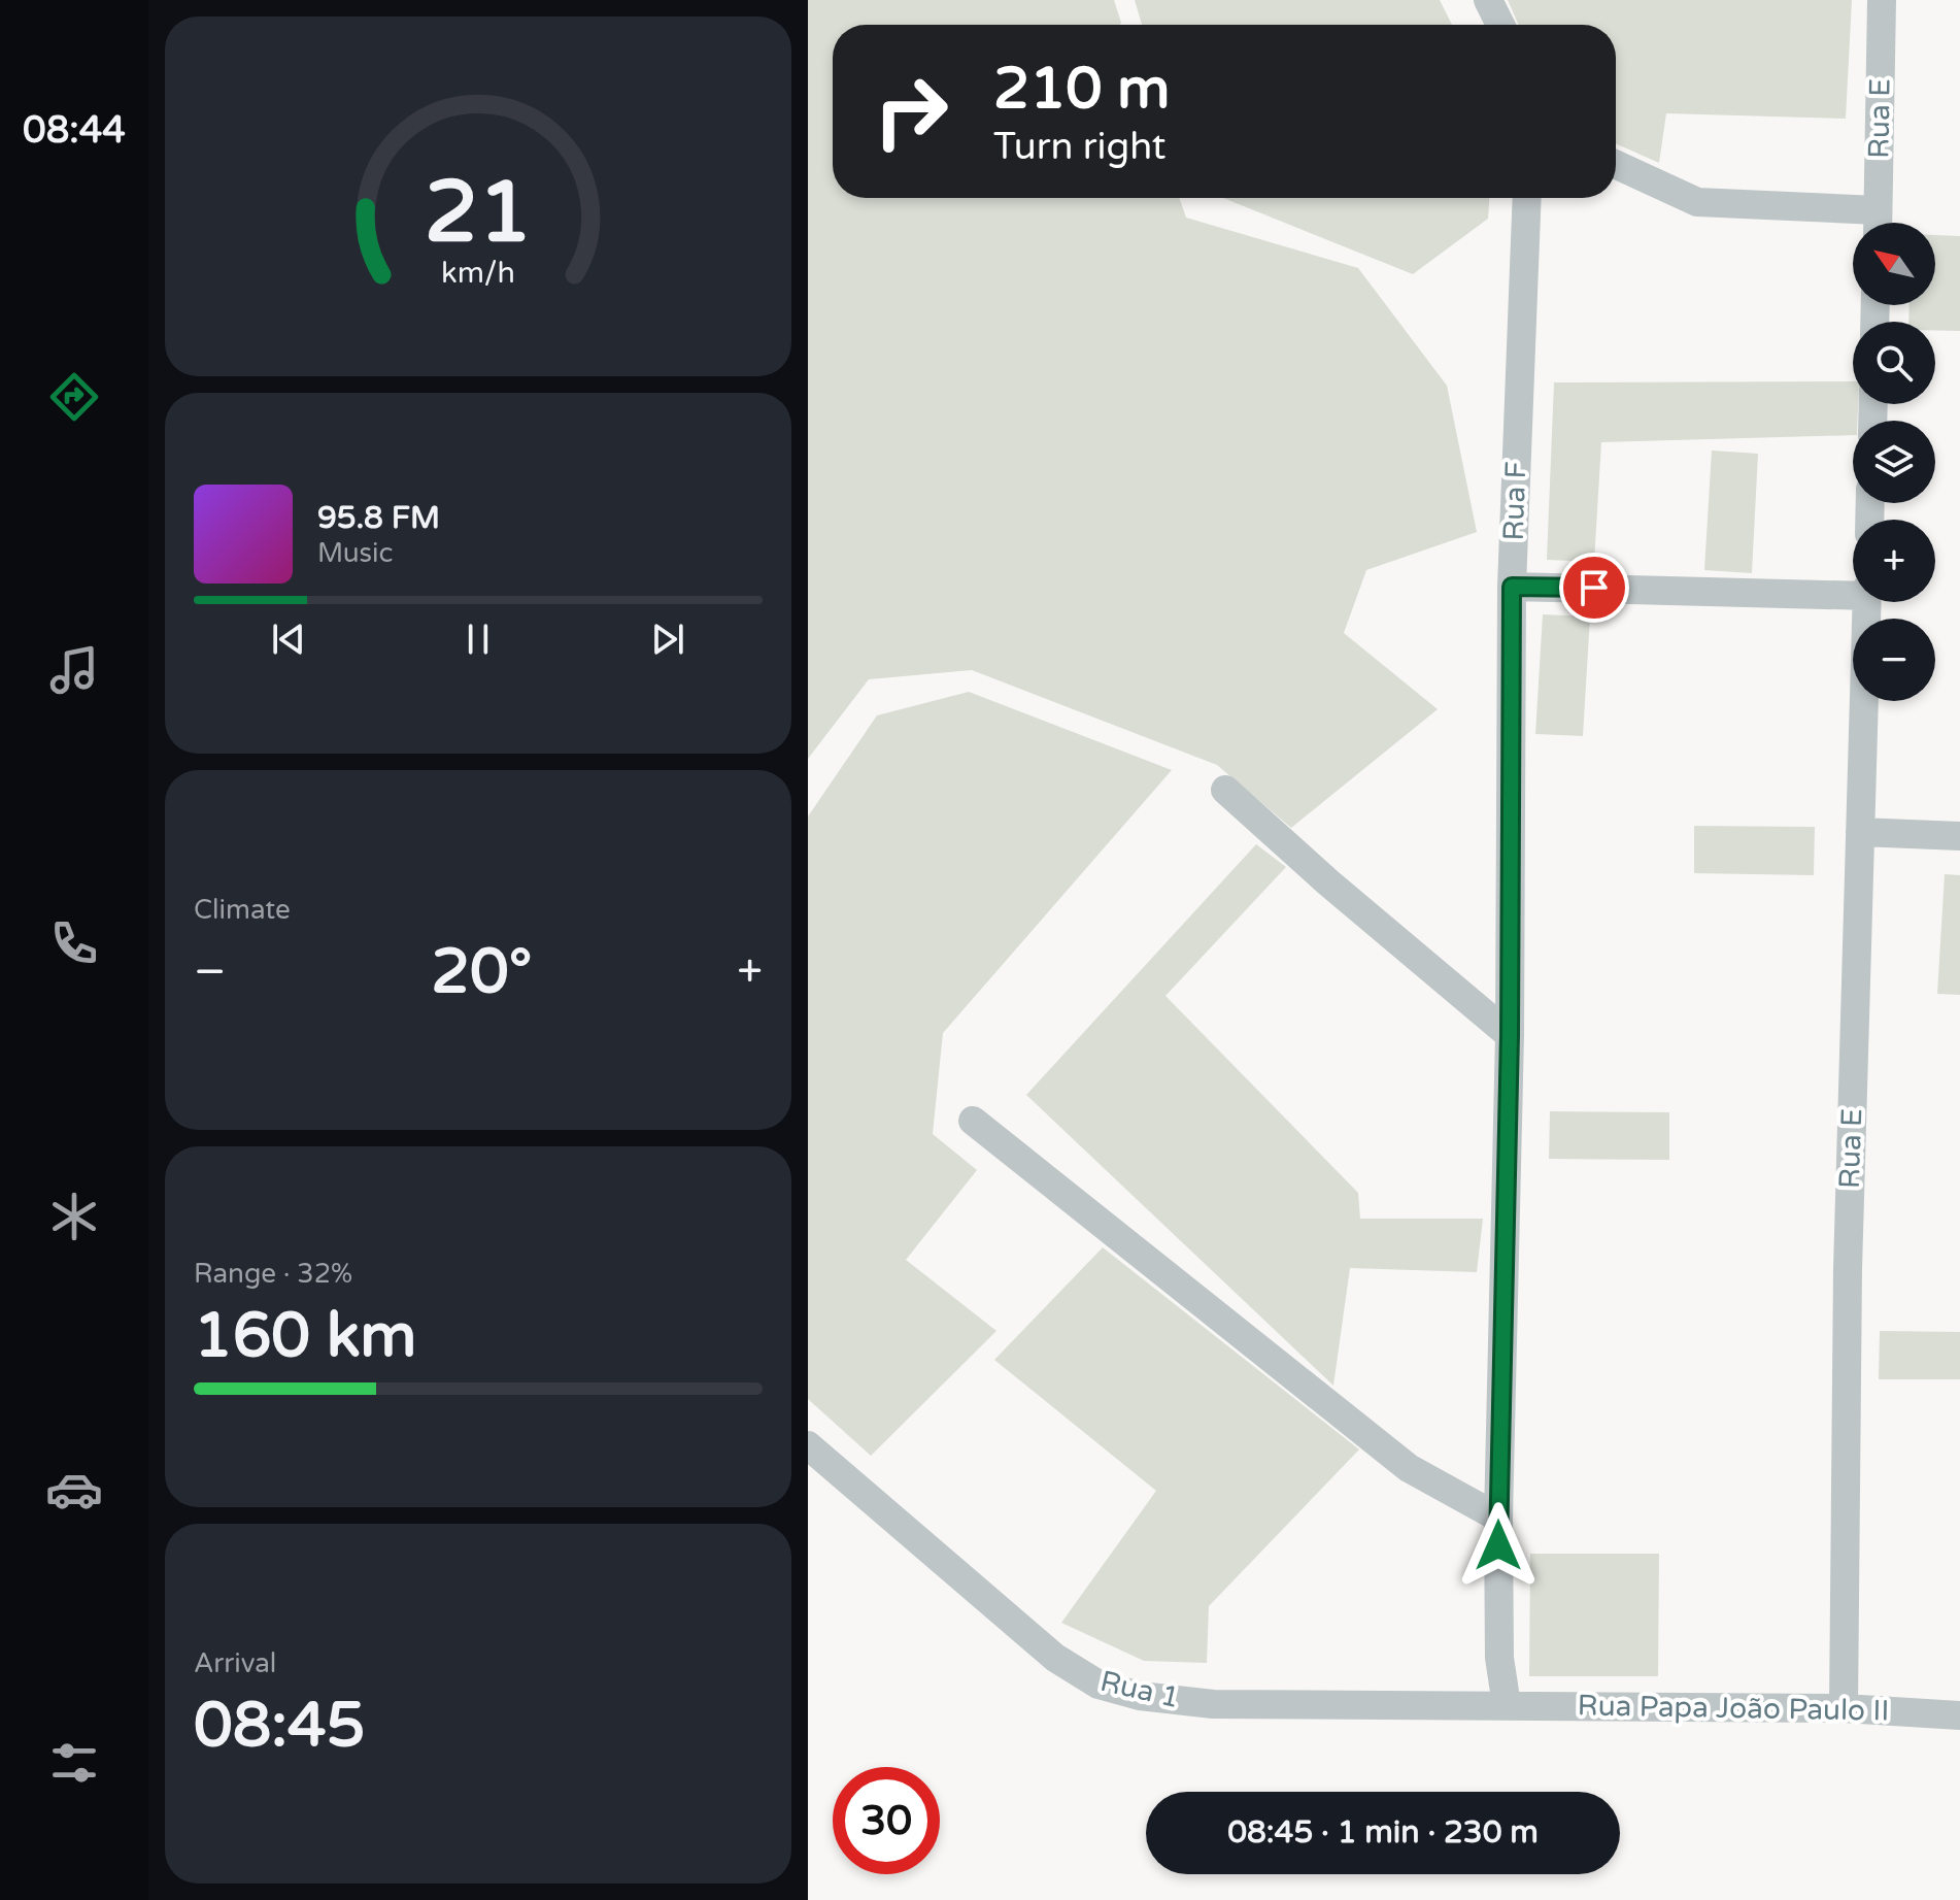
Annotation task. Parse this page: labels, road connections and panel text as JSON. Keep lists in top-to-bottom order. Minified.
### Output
{"streets":{"street":["Rua E","Rua F","Rua 1","Rua Papa João Paulo II"]},"crossings":[["Rua E","Rua Papa João Paulo II"],["Rua F","Rua 1"],["Rua F","Rua Papa João Paulo II"],["Rua 1","Rua Papa João Paulo II"]],"north":"top left","page":{"tabs":"08:44","turn":["210 m","Turn right"],"map_buttons":["+","−"],"song":["95.8 FM","Music"],"tile":["Climate",["Range · 32%","160 km"],["Arrival","08:45"]],"heat":["−","20°","+"],"limit":"30","trip":"08:45 · 1 min · 230 m","gauge":["21","km/h"]}}
